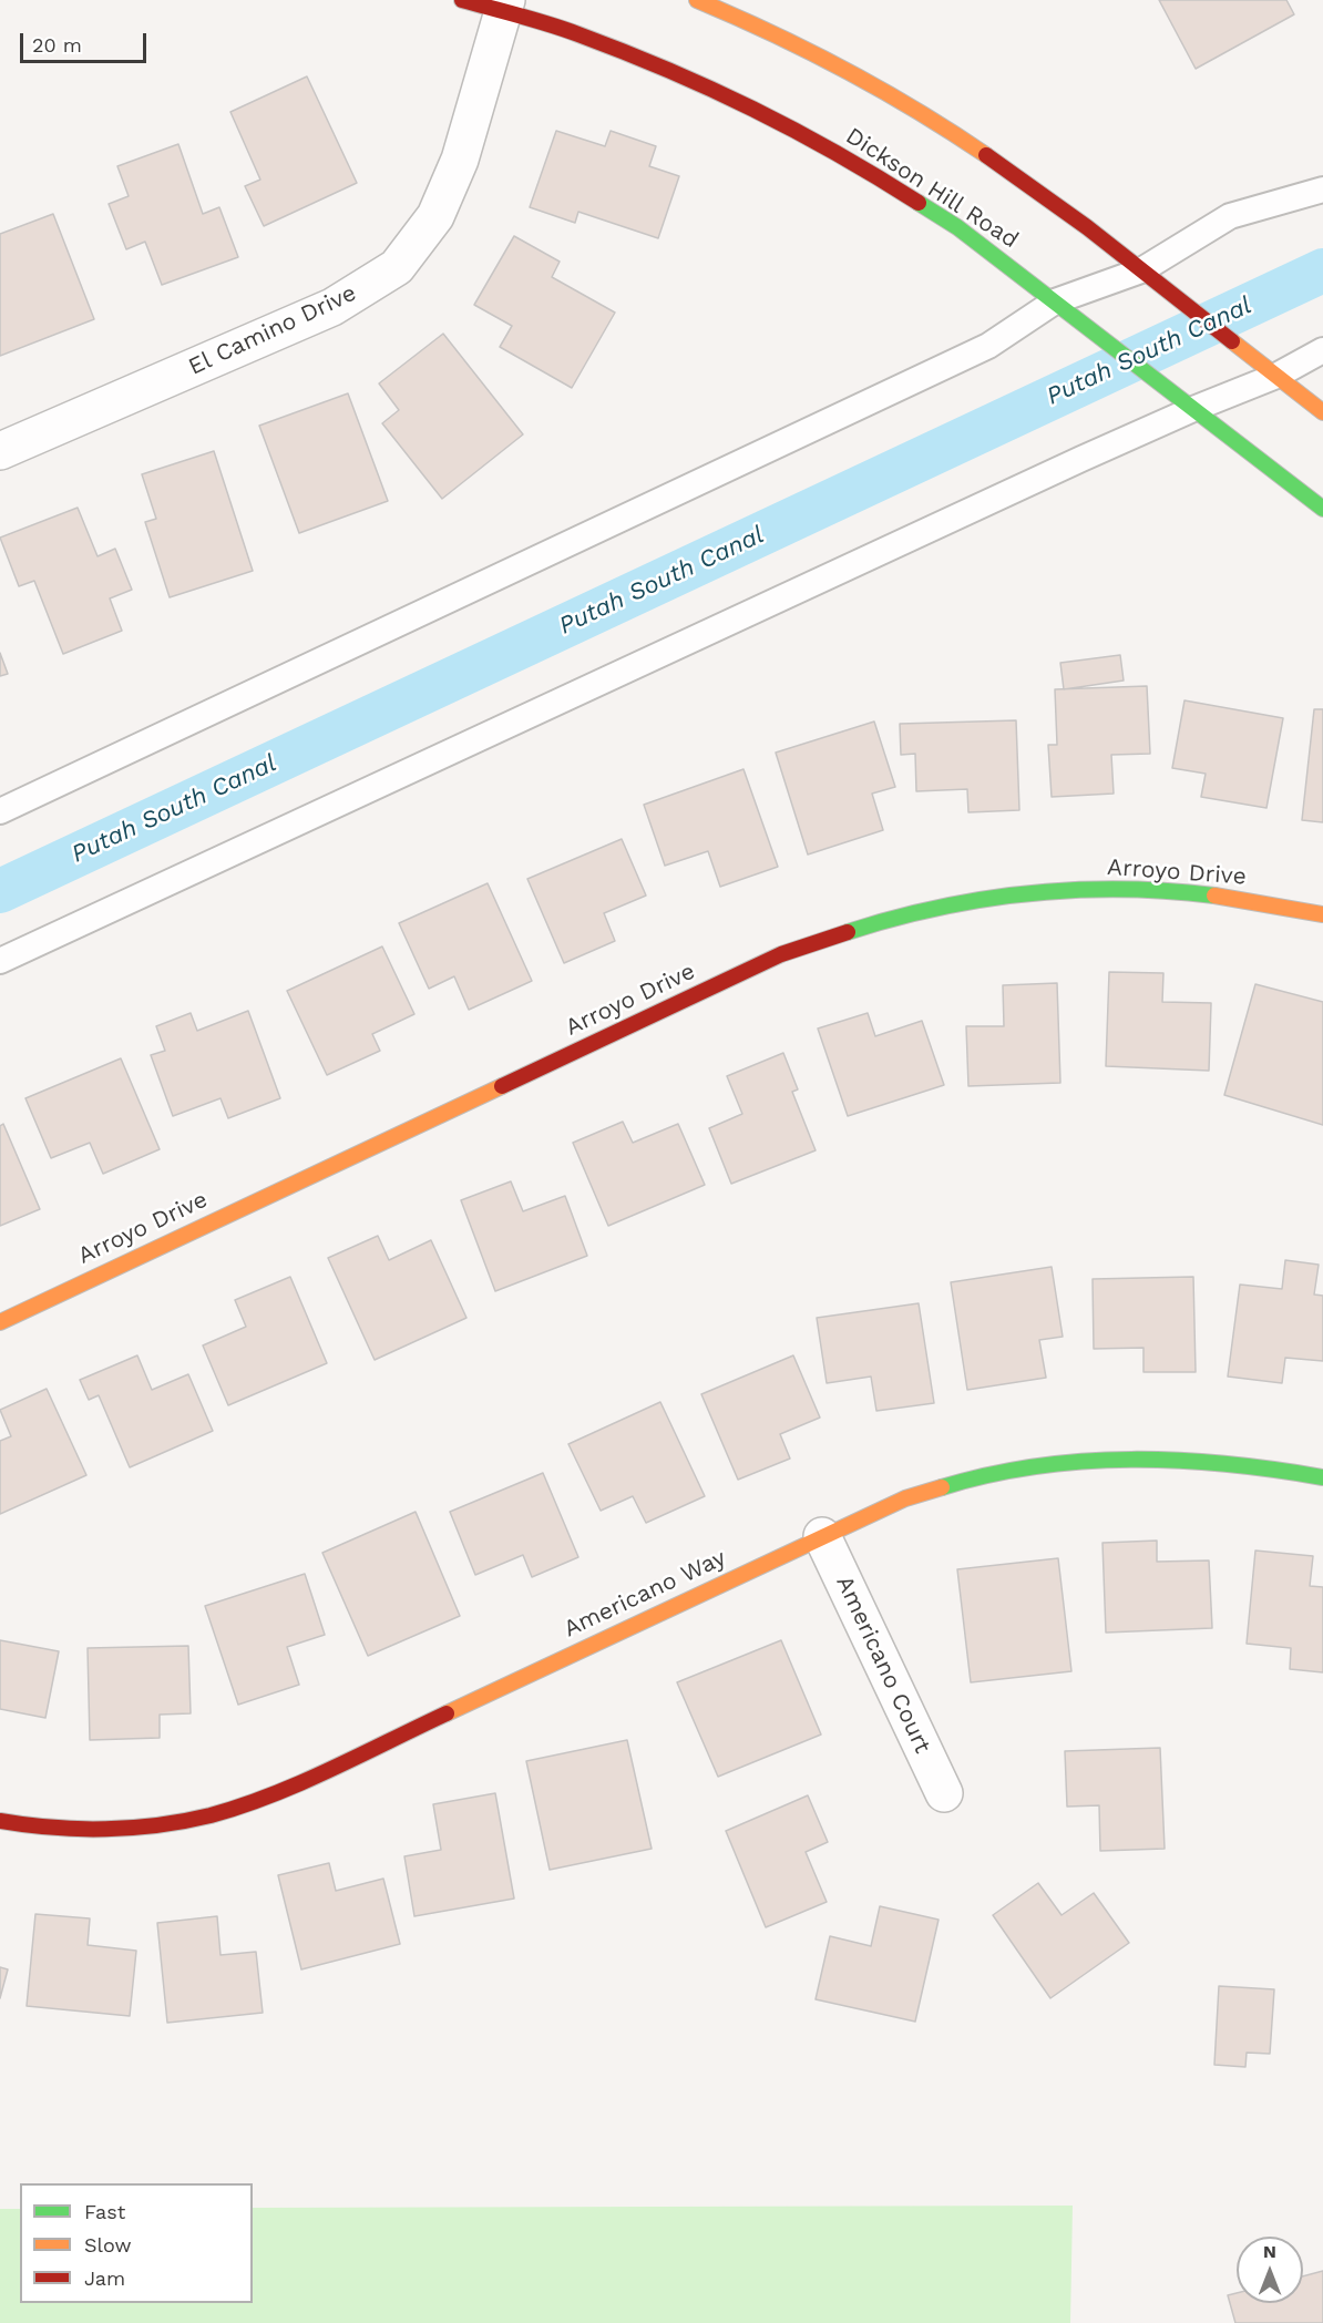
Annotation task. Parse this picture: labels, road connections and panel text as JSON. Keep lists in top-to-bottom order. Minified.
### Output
{"streets":{"street":["Dickson Hill Road","El Camino Drive","Arroyo Drive","Americano Way","Americano Court"]},"crossings":[["Dickson Hill Road","El Camino Drive"],["Americano Way","Americano Court"]],"water":["Putah South Canal"],"legend":["Fast","Slow","Jam"],"scale_bar":"20 m","north":"top"}
